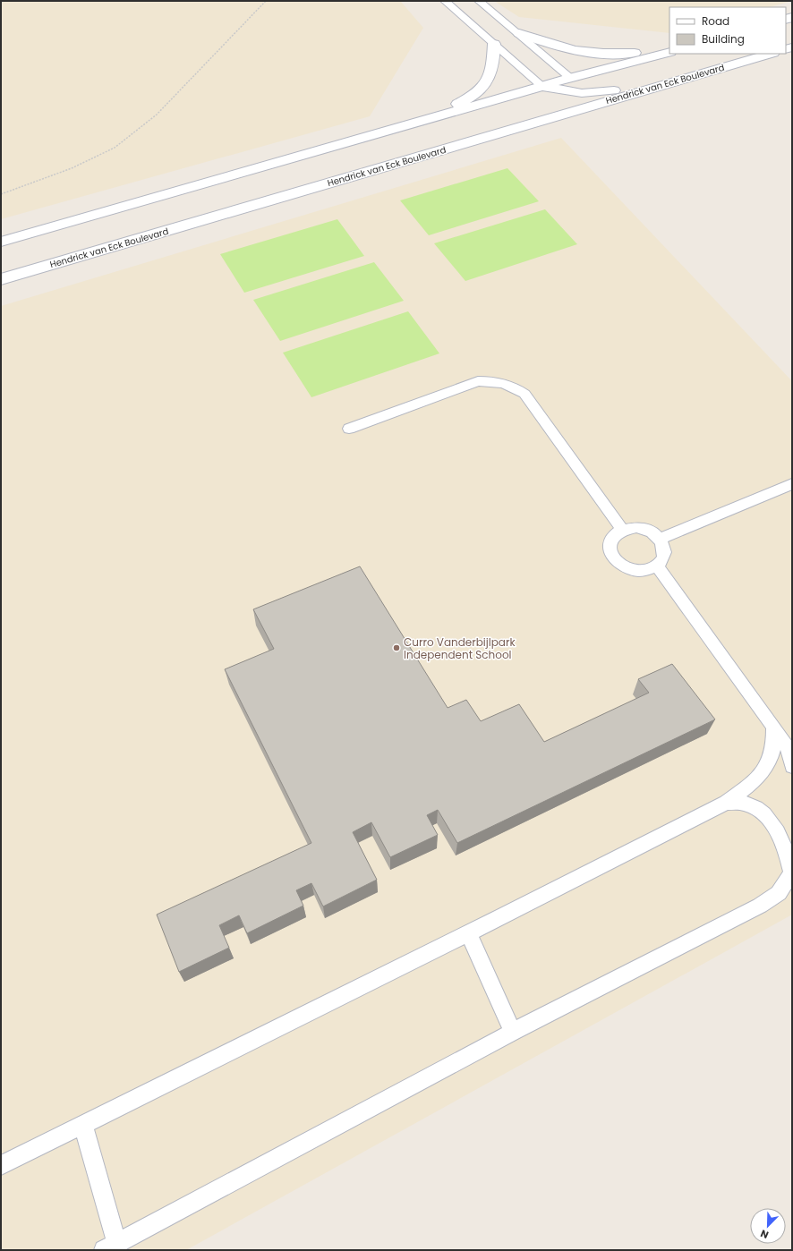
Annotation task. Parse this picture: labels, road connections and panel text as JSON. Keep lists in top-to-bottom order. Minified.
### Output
{"streets":{"main road":["Hendrick van Eck Boulevard"]},"places":["Curro Vanderbijlpark Independent School"],"legend":["Road","Building"],"north":"bottom left"}
